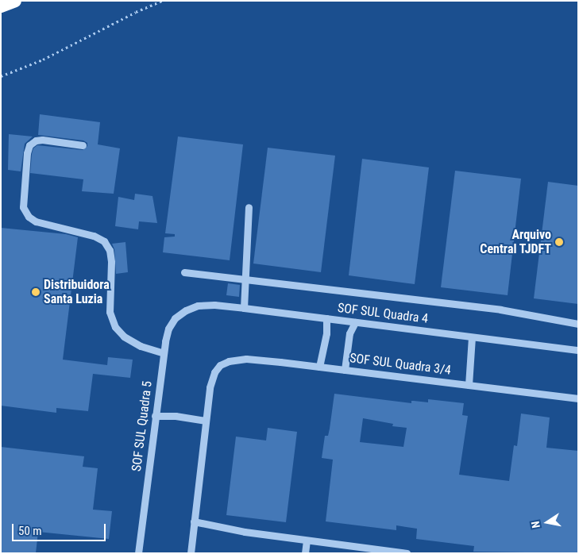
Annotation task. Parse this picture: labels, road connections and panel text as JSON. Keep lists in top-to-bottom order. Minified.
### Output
{"streets":{"street":["SOF SUL Quadra 4","SOF SUL Quadra 3/4","SOF SUL Quadra 5"]},"crossings":[["SOF SUL Quadra 4","SOF SUL Quadra 5"]],"places":["Arquivo Central TJDFT","Distribuidora Santa Luzia"],"scale_bar":"50 m","north":"left"}
